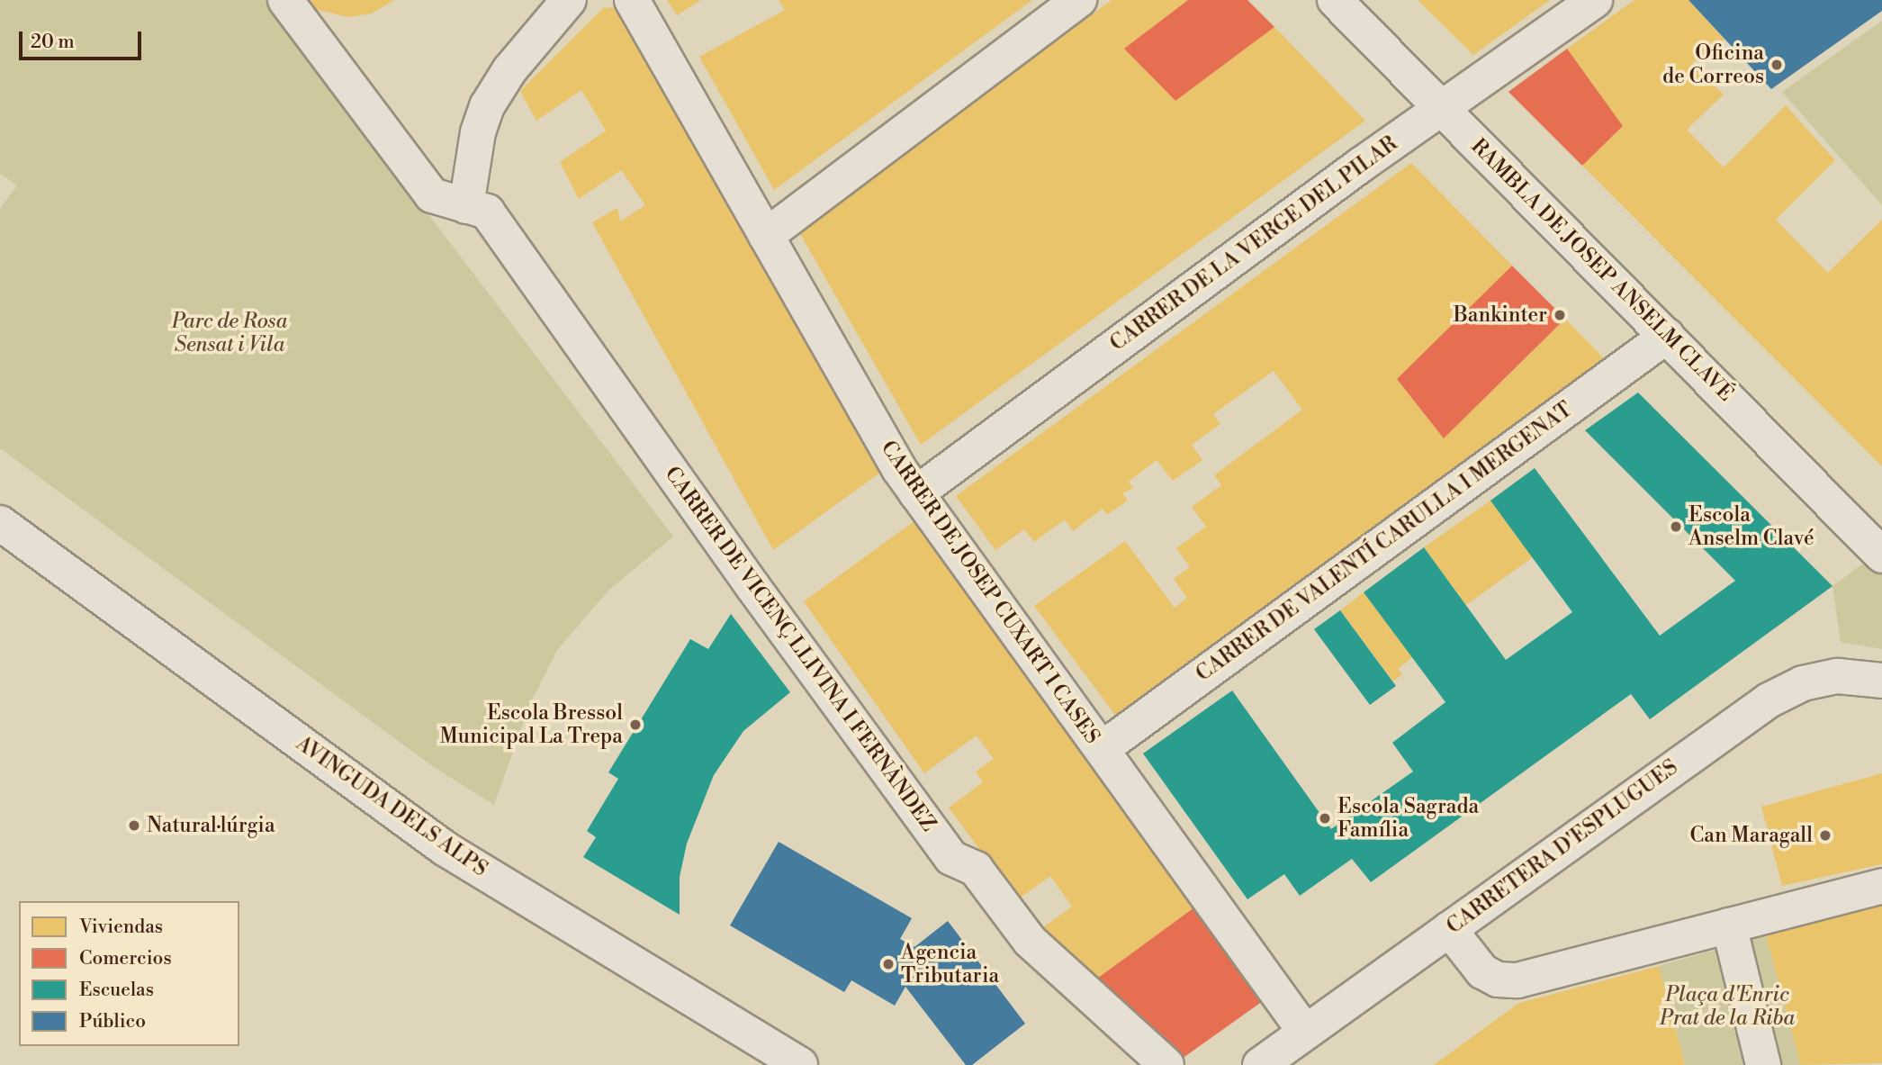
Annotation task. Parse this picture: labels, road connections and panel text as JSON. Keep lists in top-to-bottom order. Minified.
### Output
{"streets":{"street":["CARRER DE LA VERGE DEL PILAR","RAMBLA DE JOSEP ANSELM CLAVÉ","CARRER DE VALENTÍ CARULLA I MERGENAT","CARRER DE JOSEP CUXART I CASES","CARRER DE VICENÇ LLIVINA I FERNÀNDEZ","AVINGUDA DELS ALPS","CARRETERA D'ESPLUGUES"]},"crossings":[["CARRER DE LA VERGE DEL PILAR","RAMBLA DE JOSEP ANSELM CLAVÉ"],["CARRER DE LA VERGE DEL PILAR","CARRER DE JOSEP CUXART I CASES"],["RAMBLA DE JOSEP ANSELM CLAVÉ","CARRER DE VALENTÍ CARULLA I MERGENAT"],["CARRER DE VALENTÍ CARULLA I MERGENAT","CARRER DE JOSEP CUXART I CASES"],["CARRER DE JOSEP CUXART I CASES","CARRETERA D'ESPLUGUES"]],"parks":["Parc de Rosa Sensat i Vila","Plaça d'Enric Prat de la Riba"],"places":["Oficina de Correos","Bankinter","Escola Anselm Clavé","Escola Bressol Municipal La Trepa","Escola Sagrada Família","Natural·lúrgia","Can Maragall","Agencia Tributaria"],"legend":["Viviendas","Comercios","Escuelas","Público"],"scale_bar":"20 m"}
